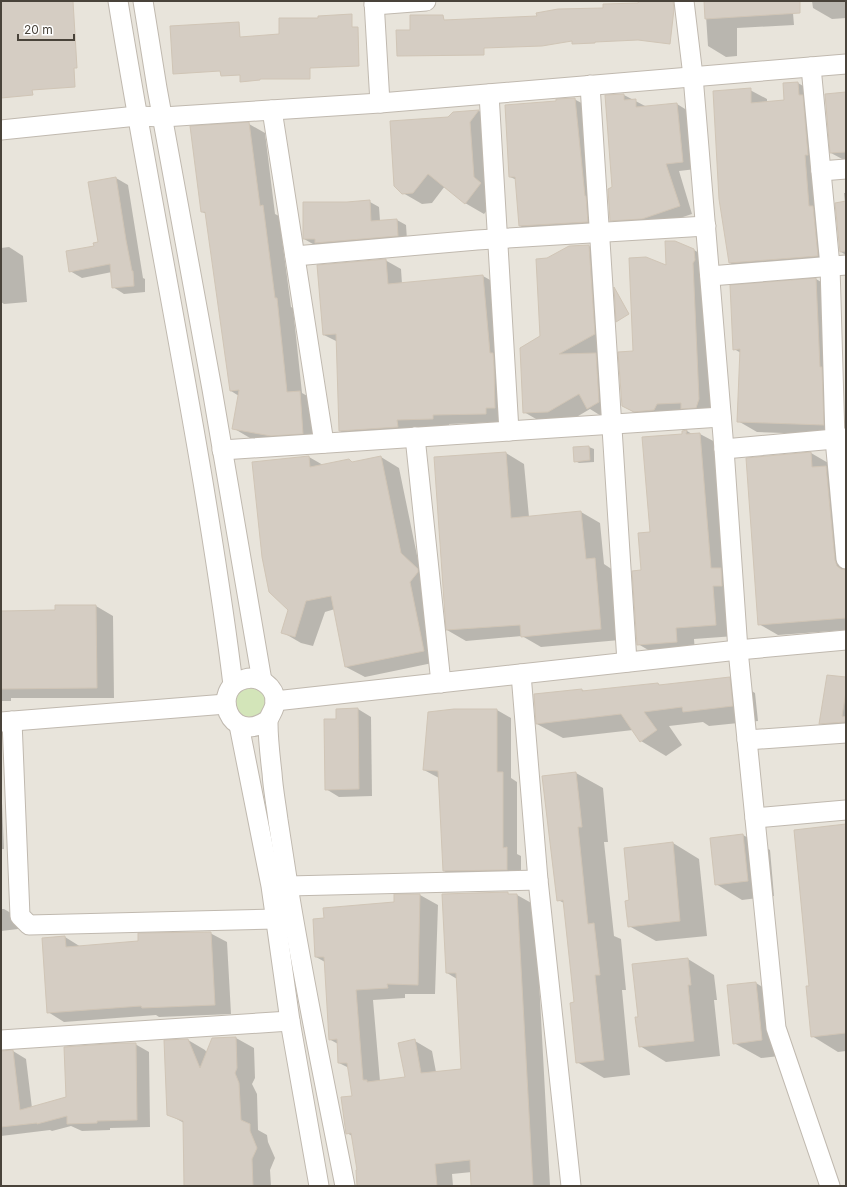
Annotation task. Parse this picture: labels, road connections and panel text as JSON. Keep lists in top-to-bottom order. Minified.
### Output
{"scale_bar":"20 m"}
